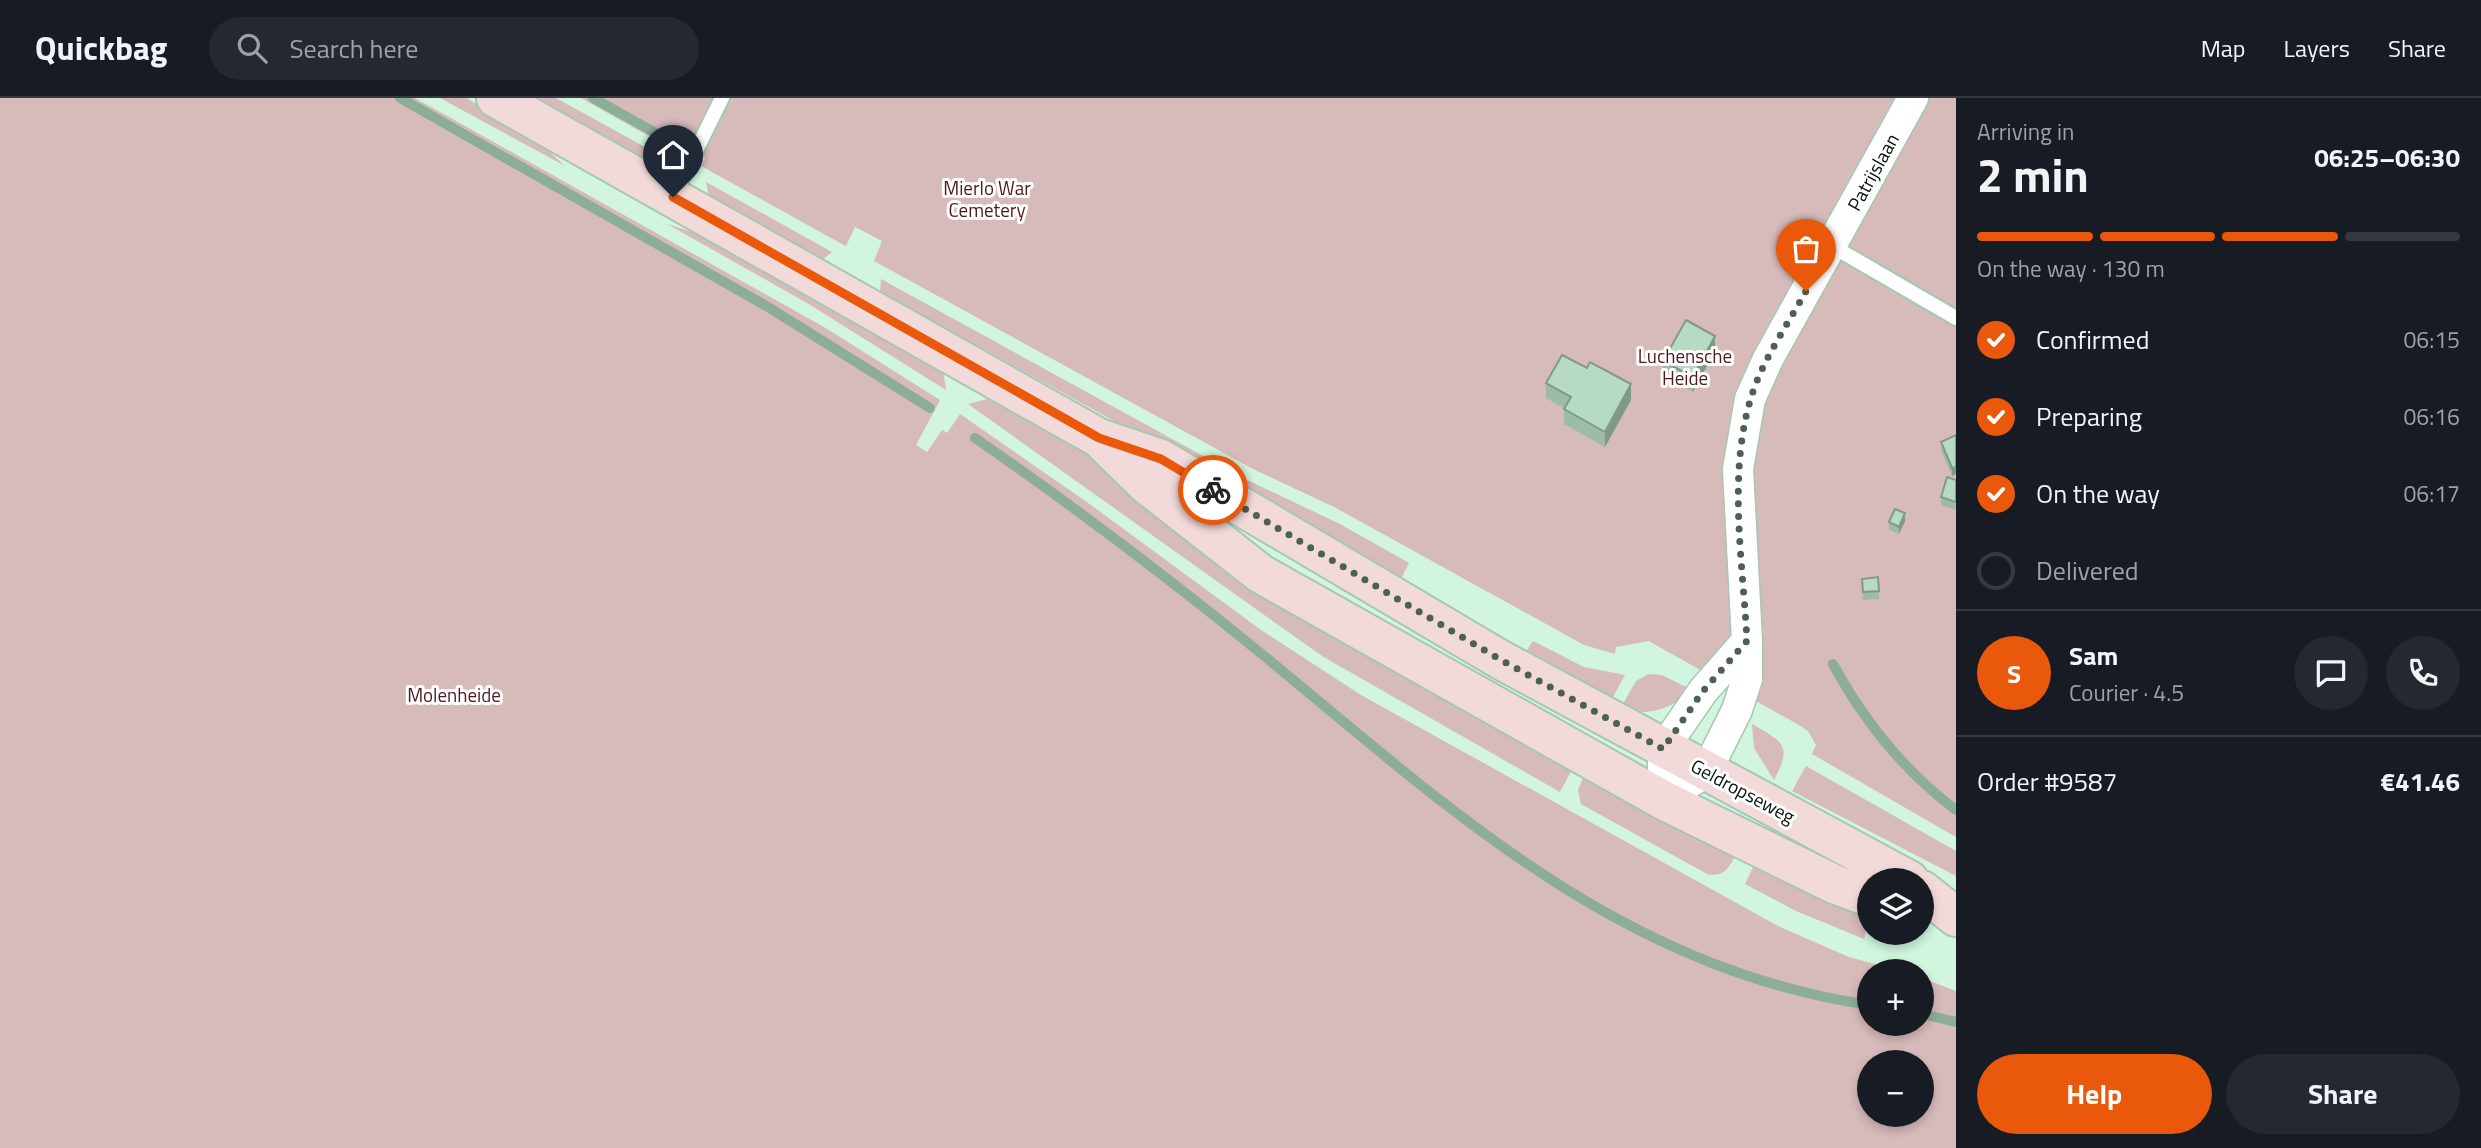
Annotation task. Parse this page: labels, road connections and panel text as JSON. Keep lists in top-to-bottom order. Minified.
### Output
{"streets":{"main road":["Geldropseweg"],"street":["Patrijslaan"]},"crossings":[["Patrijslaan","Geldropseweg"]],"parks":["Mierlo War Cemetery","Luchensche Heide","Molenheide"],"page":{"header":"Quickbag","search":"Search here","nav":["Map","Layers","Share"],"heading":["2 min","Arriving in","06:25–06:30"],"panel":["Sam","Courier · 4.5","Order #9587","€41.46"],"bar":"On the way · 130 m","list":[["Confirmed","06:15"],["Preparing","06:16"],["On the way","06:17"],"Delivered"],"round":"S","map_buttons":["+","−"],"buttons":["Help","Share"]}}
